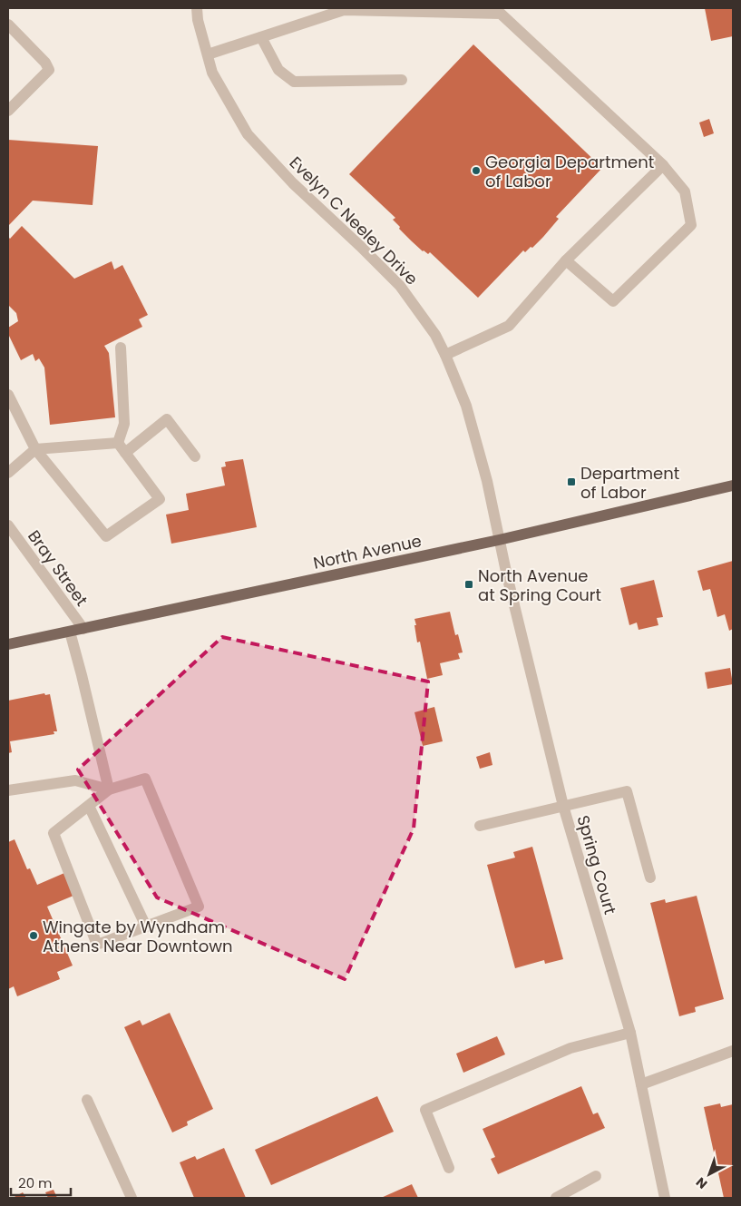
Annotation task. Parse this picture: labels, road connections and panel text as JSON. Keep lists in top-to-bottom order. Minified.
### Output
{"streets":{"main road":["North Avenue"],"street":["Evelyn C Neeley Drive","Bray Street","Spring Court"]},"crossings":[["Evelyn C Neeley Drive","North Avenue"],["Evelyn C Neeley Drive","Spring Court"],["North Avenue","Bray Street"],["North Avenue","Spring Court"]],"places":{"other":["Georgia Department of Labor","Wingate by Wyndham Athens Near Downtown"],"transit":["Department of Labor","North Avenue at Spring Court"]},"scale_bar":"20 m","north":"bottom left"}
